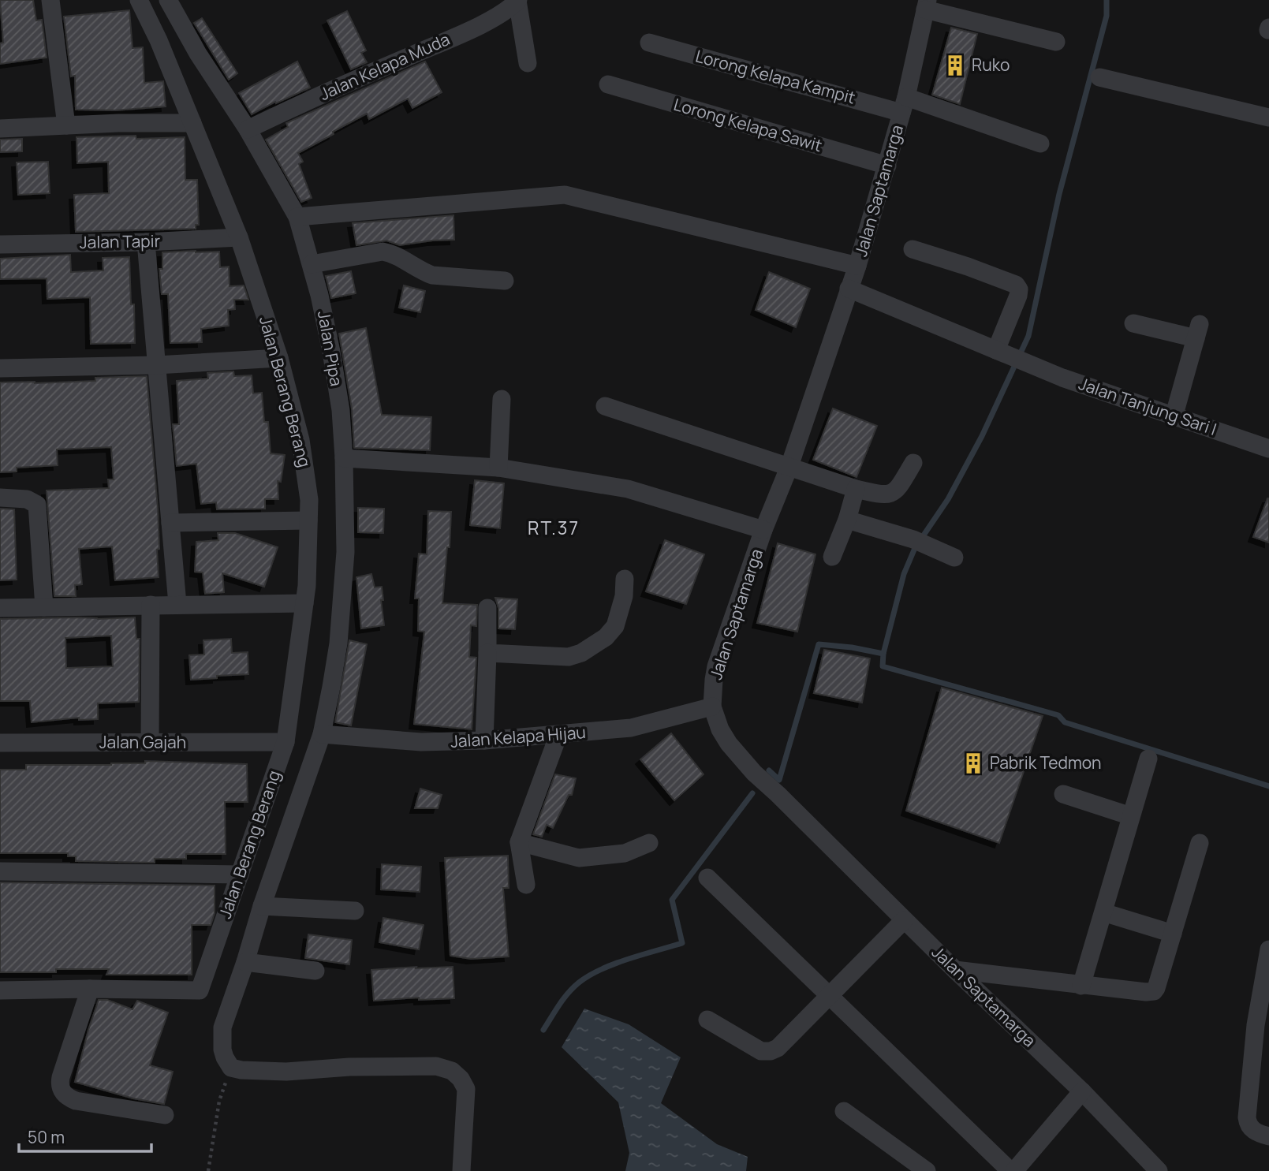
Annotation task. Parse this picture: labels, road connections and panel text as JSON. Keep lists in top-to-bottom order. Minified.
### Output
{"streets":{"street":["Jalan Kelapa Muda","Lorong Kelapa Kampit","Lorong Kelapa Sawit","Jalan Saptamarga","Jalan Tapir","Jalan Pipa","Jalan Berang Berang","Jalan Tanjung Sari I","Jalan Kelapa Hijau","Jalan Gajah"]},"crossings":[["Jalan Kelapa Muda","Jalan Pipa"],["Lorong Kelapa Kampit","Jalan Saptamarga"],["Lorong Kelapa Sawit","Jalan Saptamarga"],["Jalan Saptamarga","Jalan Kelapa Hijau"],["Jalan Tapir","Jalan Berang Berang"],["Jalan Pipa","Jalan Kelapa Hijau"],["Jalan Berang Berang","Jalan Gajah"]],"districts":["RT.37"],"places":{"building":["Ruko","Pabrik Tedmon"]},"scale_bar":"50 m"}
